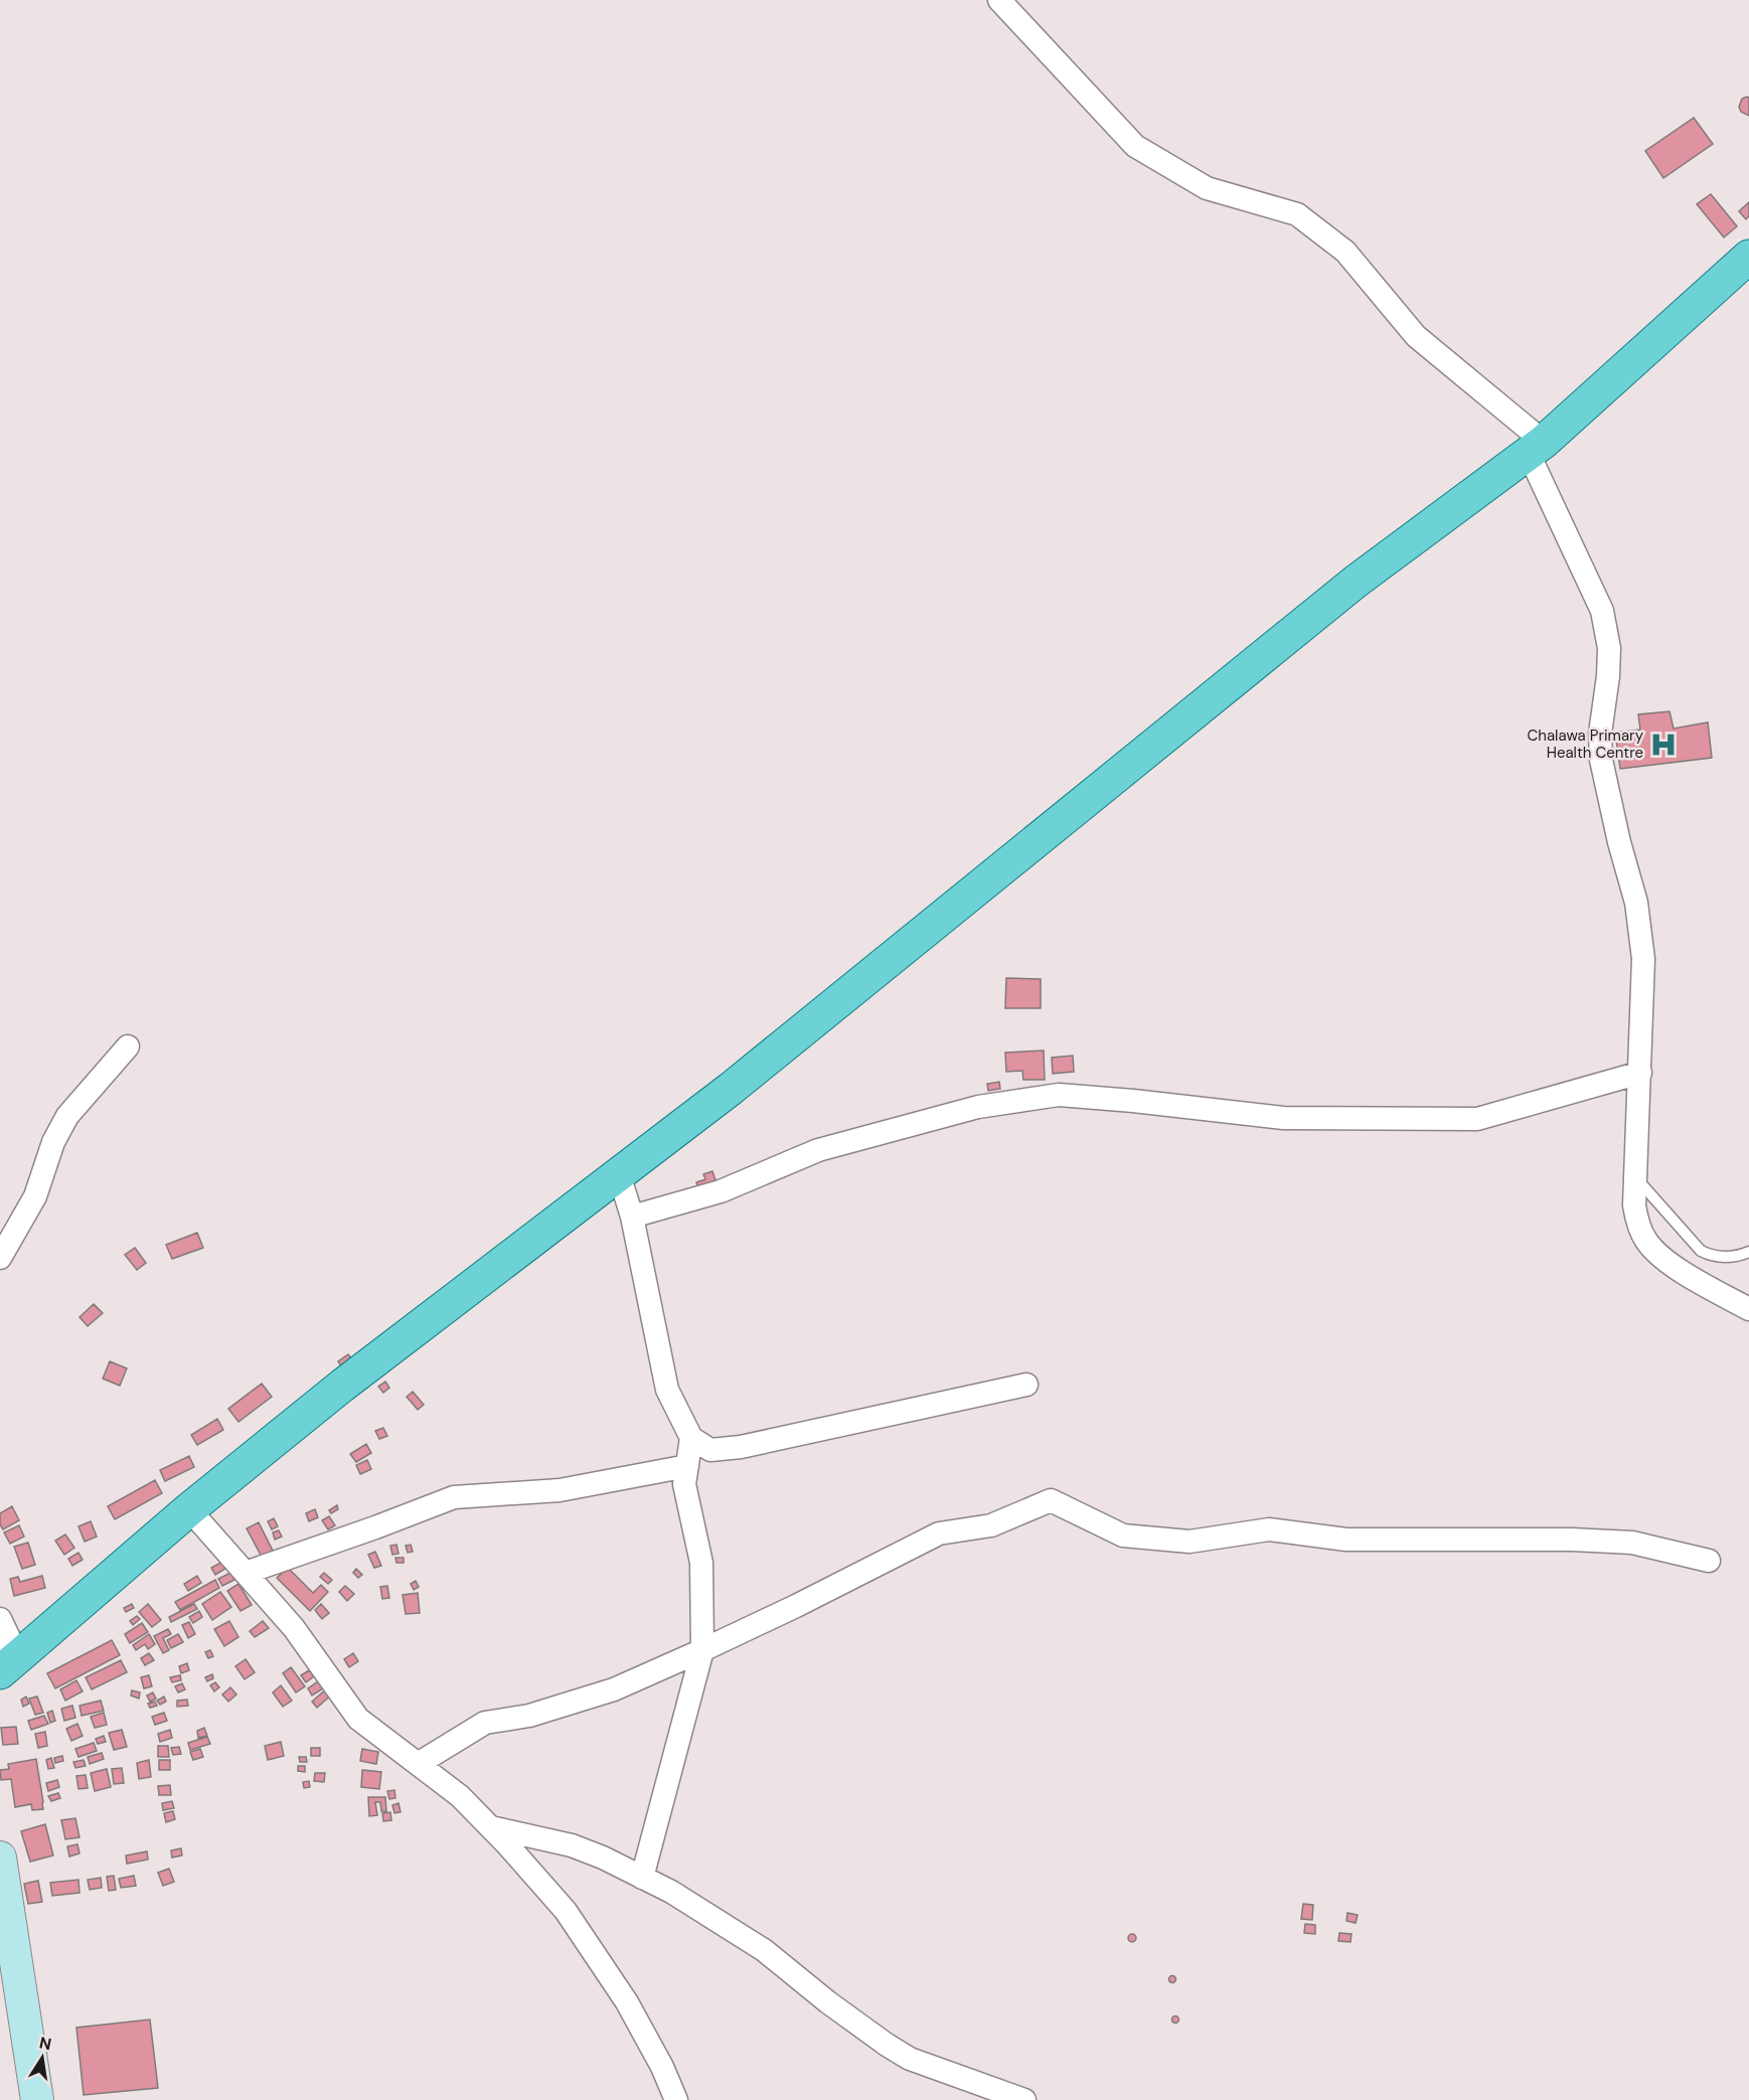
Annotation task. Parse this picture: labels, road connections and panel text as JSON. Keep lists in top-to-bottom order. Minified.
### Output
{"places":{"hospital":["Chalawa Primary Health Centre"]},"north":"top"}
